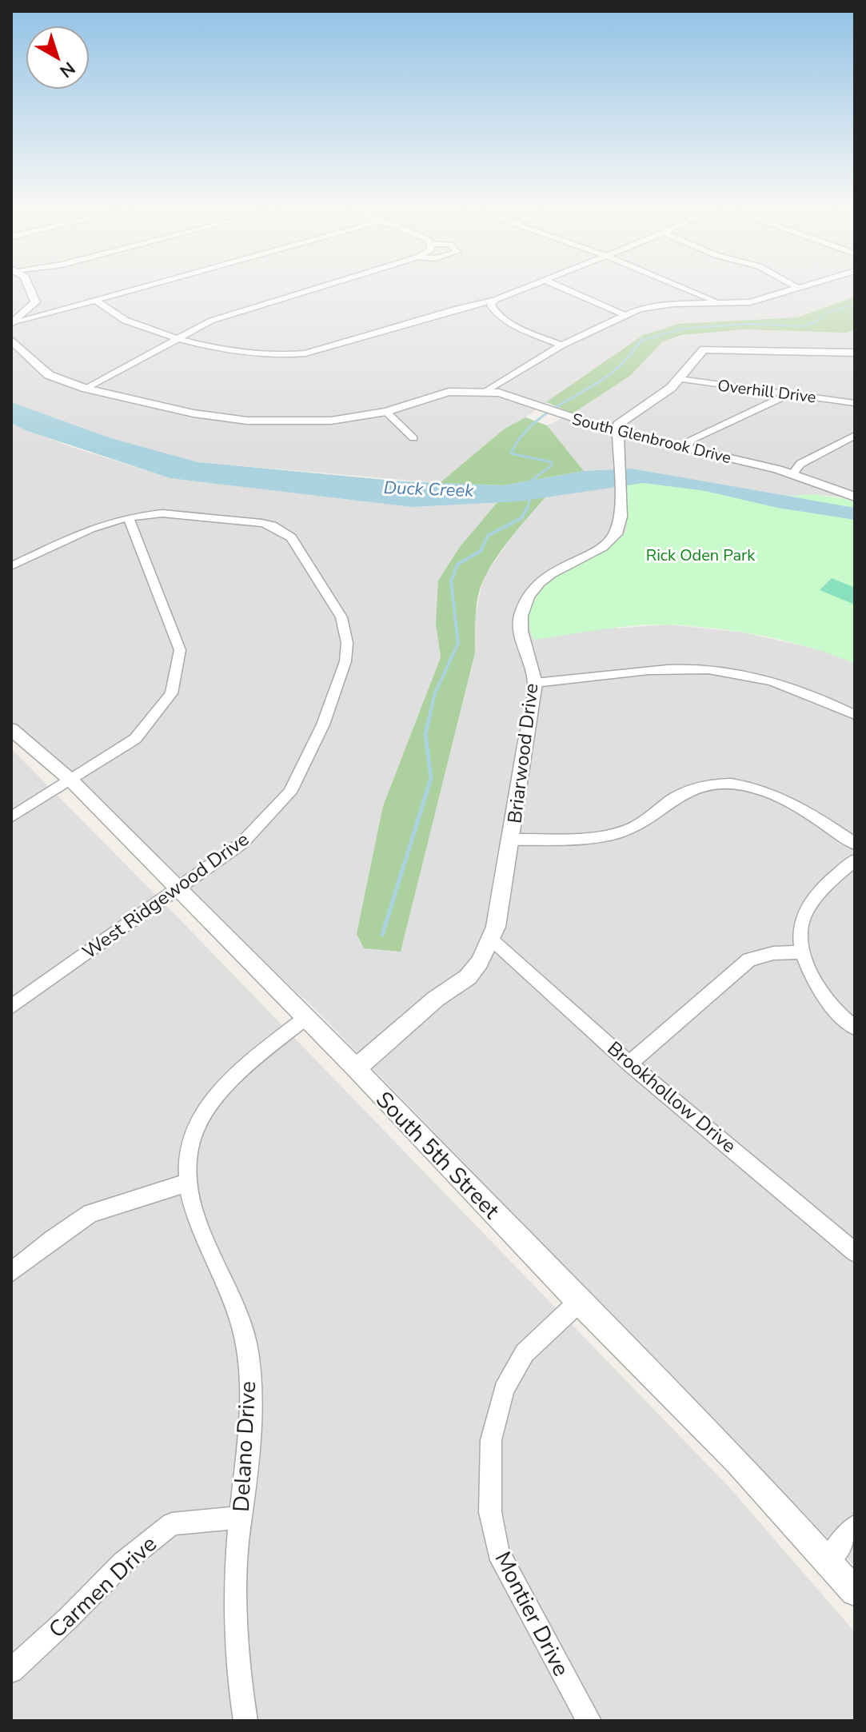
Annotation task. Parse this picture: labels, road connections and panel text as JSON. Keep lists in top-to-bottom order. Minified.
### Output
{"streets":{"street":["Overhill Drive","South Glenbrook Drive","Briarwood Drive","West Ridgewood Drive","Brookhollow Drive","South 5th Street","Delano Drive","Carmen Drive","Montier Drive"]},"crossings":[["South Glenbrook Drive","Briarwood Drive"],["Briarwood Drive","Brookhollow Drive"],["Briarwood Drive","South 5th Street"],["West Ridgewood Drive","South 5th Street"],["South 5th Street","Delano Drive"],["South 5th Street","Montier Drive"],["Delano Drive","Carmen Drive"]],"water":["Duck Creek"],"parks":["Rick Oden Park"],"north":"bottom right"}
